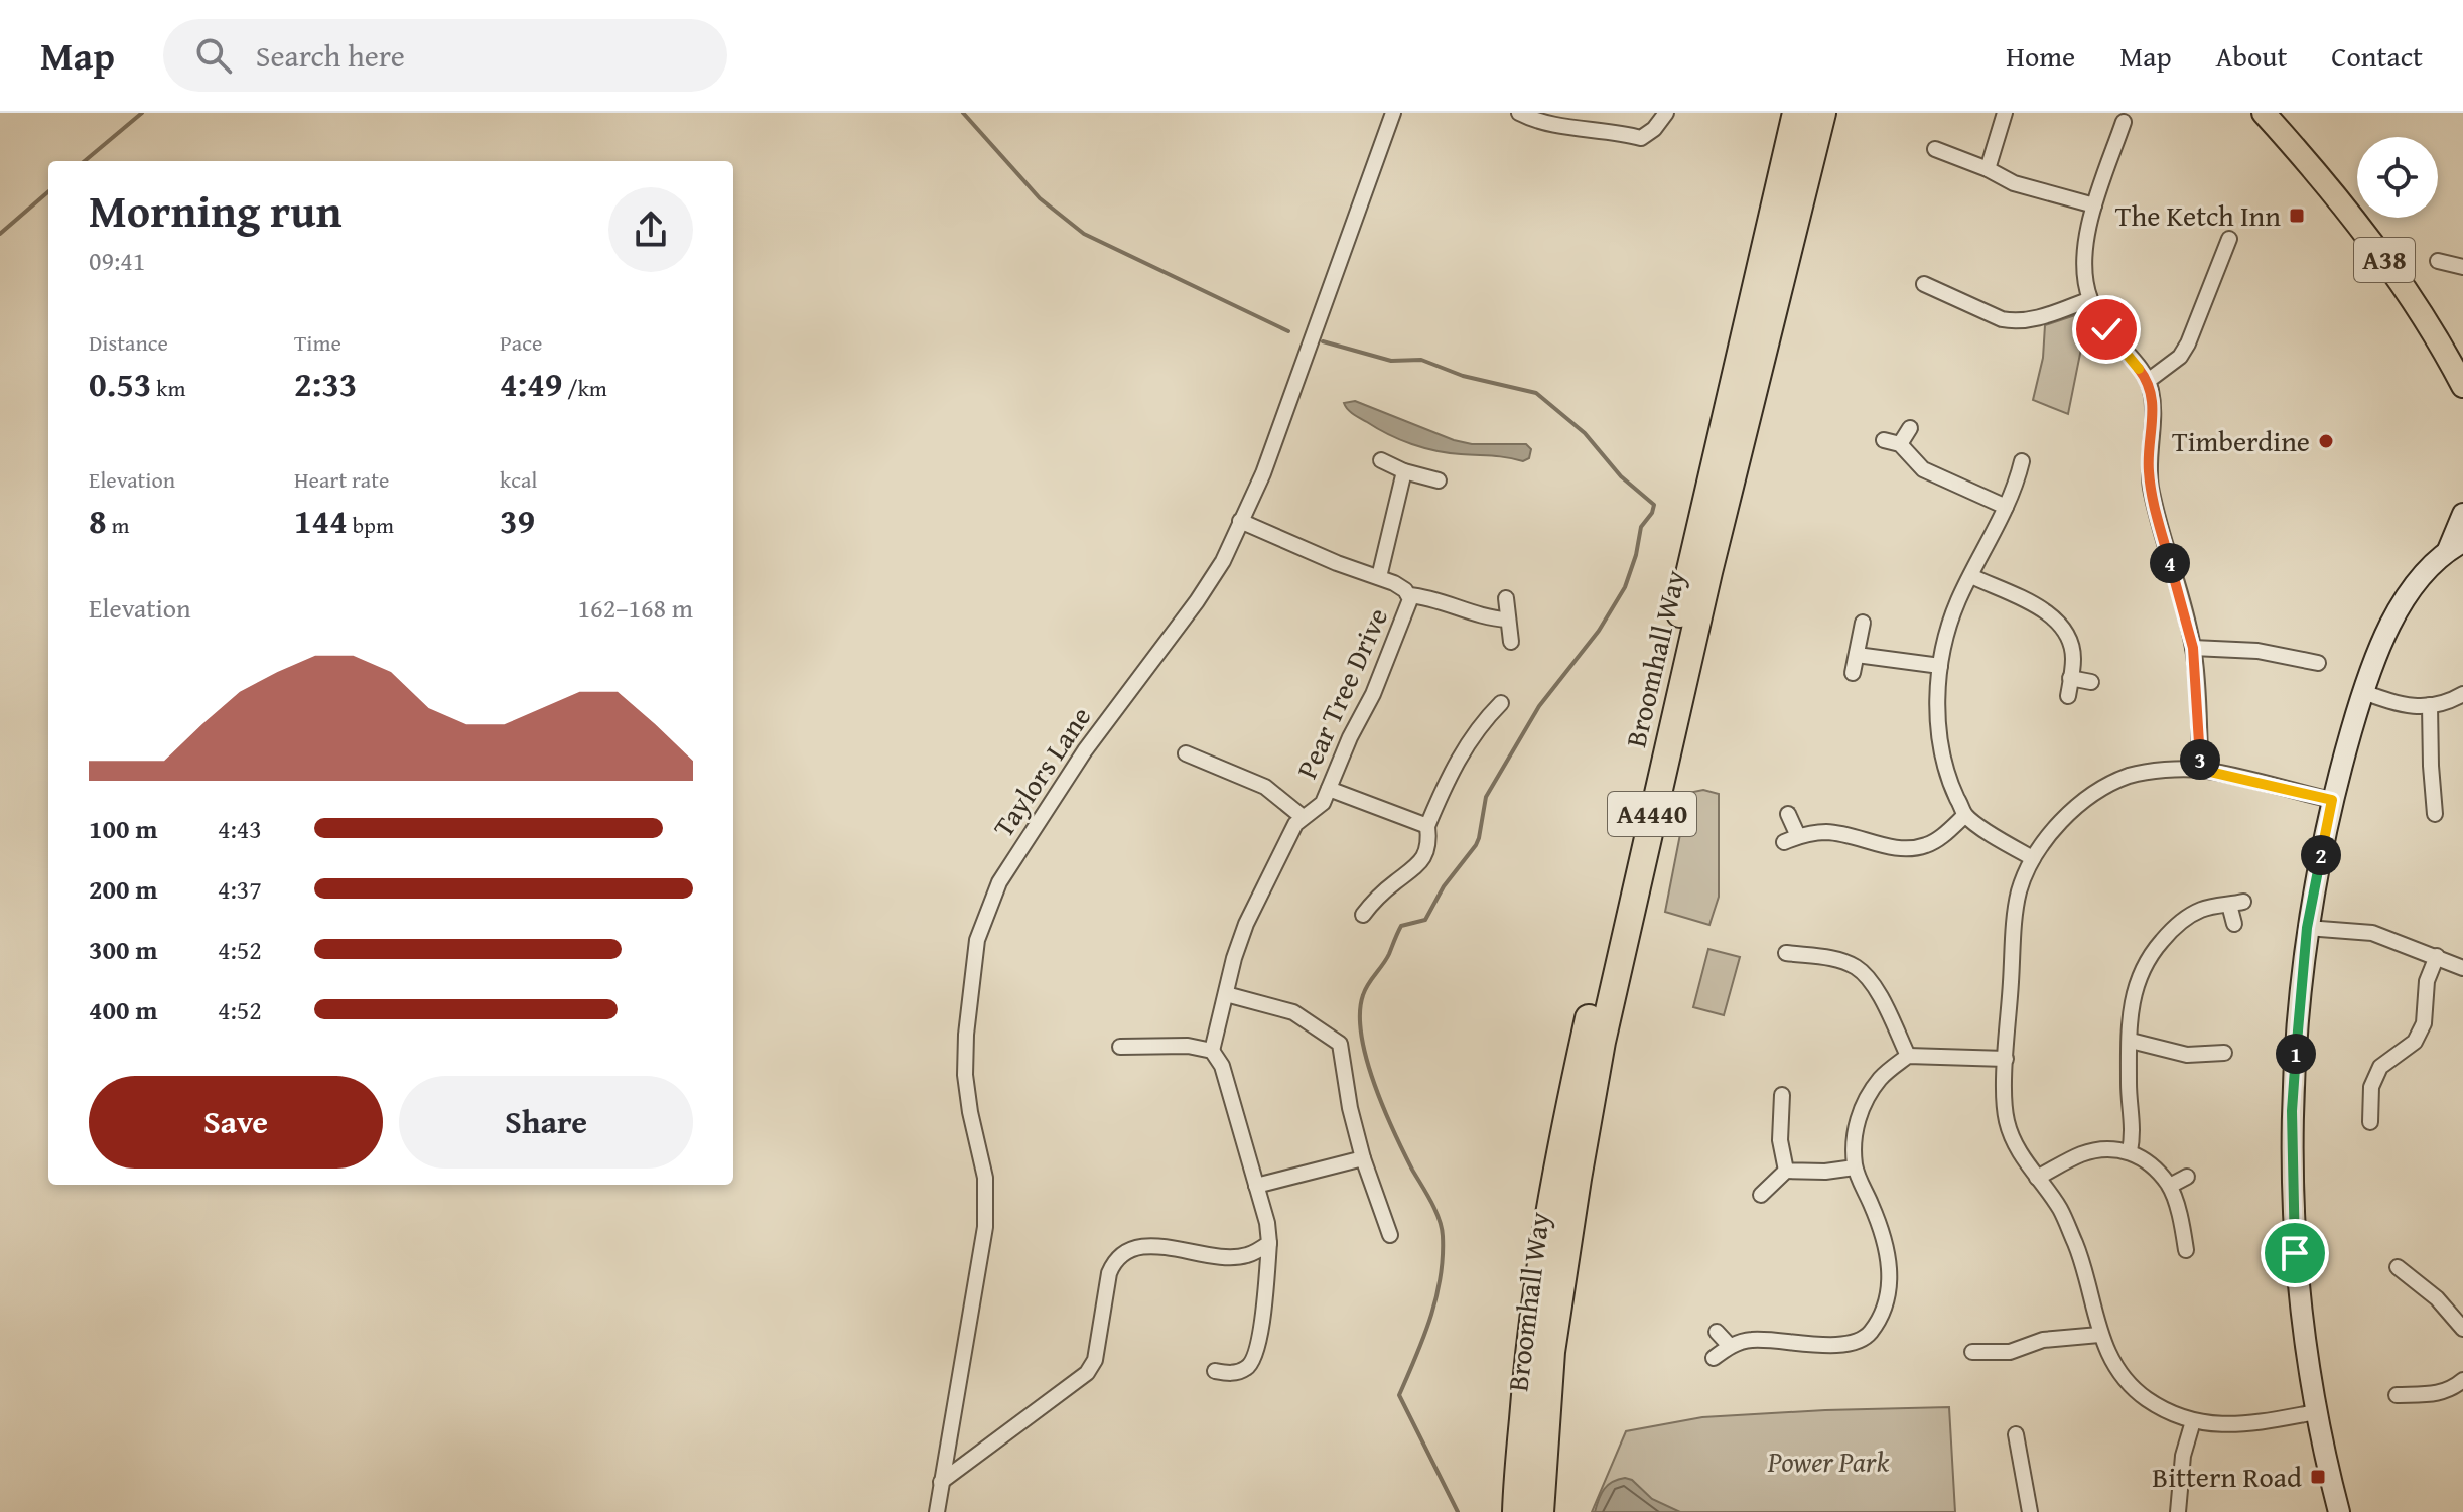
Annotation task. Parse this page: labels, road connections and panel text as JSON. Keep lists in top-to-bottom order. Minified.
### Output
{"streets":{"highway":["Broomhall Way","A4440"],"main road":["A38"],"street":["Pear Tree Drive","Taylors Lane"]},"crossings":[["Pear Tree Drive","Taylors Lane"]],"parks":["Power Park"],"places":{"transit":["The Ketch Inn","Bittern Road"],"other":["Timberdine"]},"page":{"header":"Map","search":"Search here","nav":["Home","Map","About","Contact"],"heading":["Morning run","09:41"],"stats":[["Distance","0.53 km"],["Time","2:33"],["Pace","4:49 /km"],["Elevation","8 m"],["Heart rate","144 bpm"],["kcal","39"]],"pins":["4","3","2","1"],"chart":["Elevation","162–168 m"],"list":[{"name":"100 m","note":"4:43"},{"name":"200 m","note":"4:37"},{"name":"300 m","note":"4:52"},{"name":"400 m","note":"4:52"}],"buttons":["Save","Share"]}}
